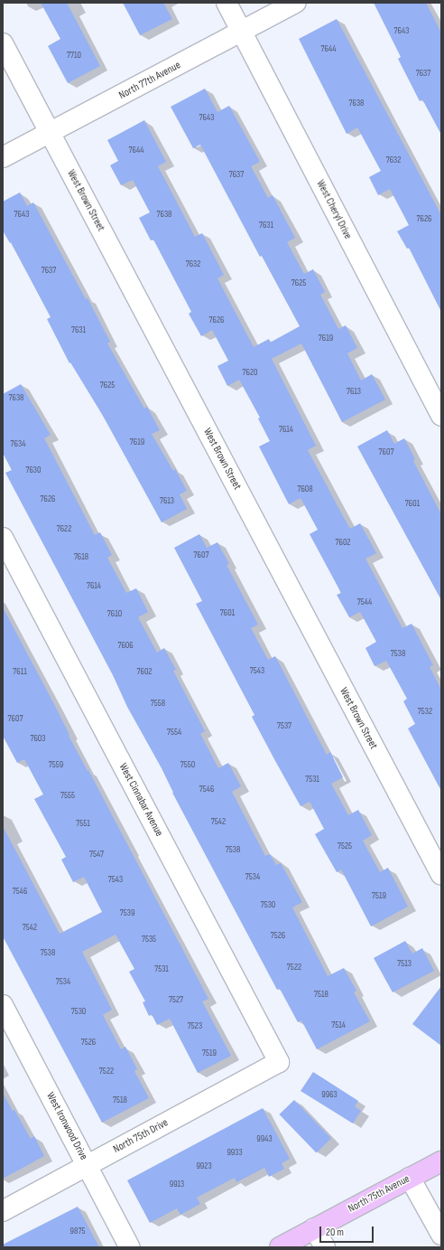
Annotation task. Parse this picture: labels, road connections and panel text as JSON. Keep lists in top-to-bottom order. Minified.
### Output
{"streets":{"main road":["North 75th Avenue"],"street":["North 77th Avenue","West Brown Street","West Cheryl Drive","West Cinnabar Avenue","West Ironwood Drive","North 75th Drive"]},"crossings":[["North 77th Avenue","West Brown Street"],["North 77th Avenue","West Cheryl Drive"],["West Cinnabar Avenue","North 75th Drive"],["West Ironwood Drive","North 75th Drive"]],"house_numbers":["7643","7644","7710","7637","7638","7643","7644","7632","7637","7643","7638","7626","7631","7632","7637","7625","7626","7631","7619","7620","7625","7613","7638","7614","7619","7634","7607","7630","7608","7626","7613","7601","7622","7602","7607","7618","7614","7544","7601","7610","7606","7538","7543","7611","7602","7558","7532","7607","7537","7554","7603","7559","7550","7531","7546","7555","7542","7551","7525","7538","7547","7534","7543","7546","7519","7530","7539","7542","7526","7535","7538","7513","7522","7531","7534","7518","7527","7530","7514","7523","7526","7519","7522","9963","7518","9943","9933","9923","9913","9875"],"scale_bar":"20 m"}
